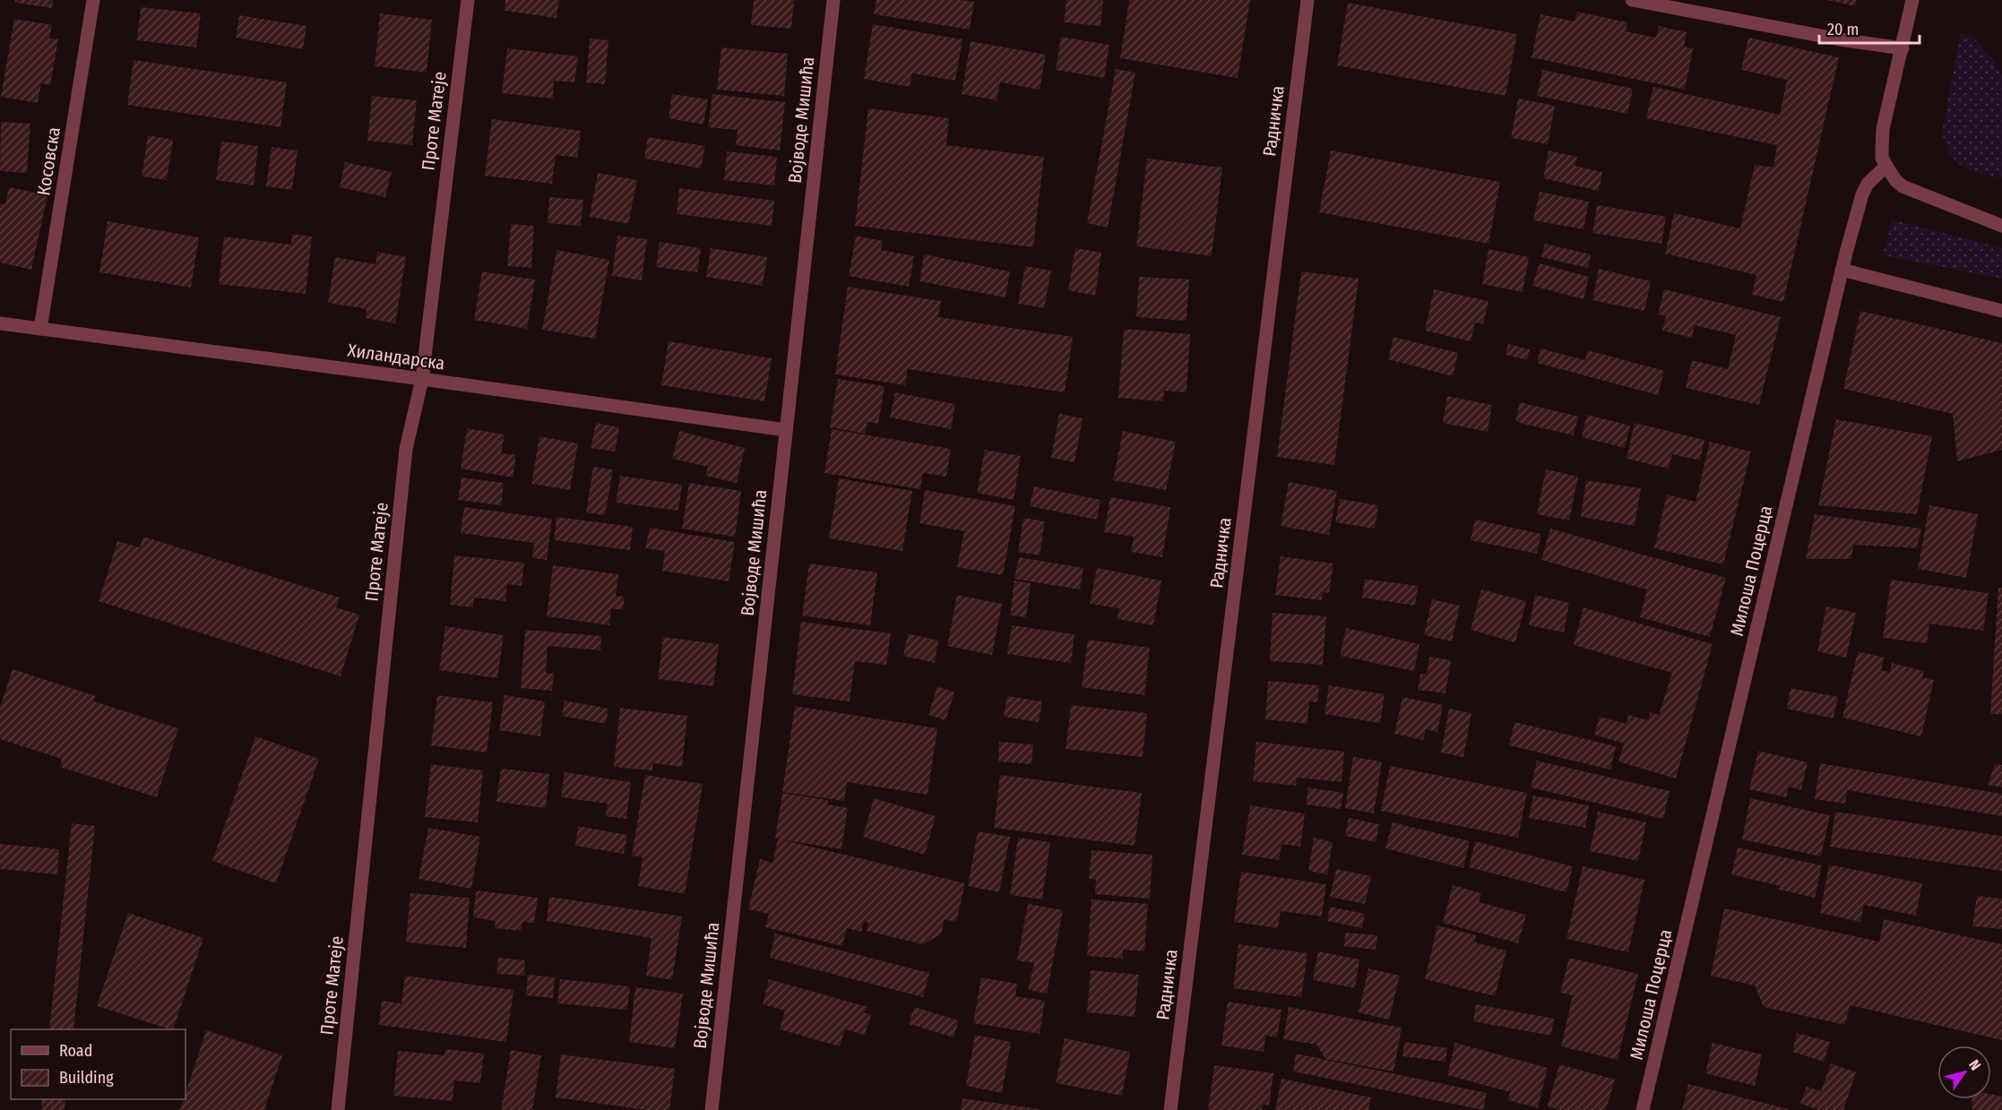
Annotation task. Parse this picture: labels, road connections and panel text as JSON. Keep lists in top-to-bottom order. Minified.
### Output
{"streets":{"street":["Војводе Мишића","Проте Матеје","Радничка","Косовска","Хиландарска","Милоша Поцерца"]},"crossings":[["Војводе Мишића","Хиландарска"],["Проте Матеје","Хиландарска"],["Косовска","Хиландарска"]],"legend":["Road","Building"],"scale_bar":"20 m","north":"top right"}
